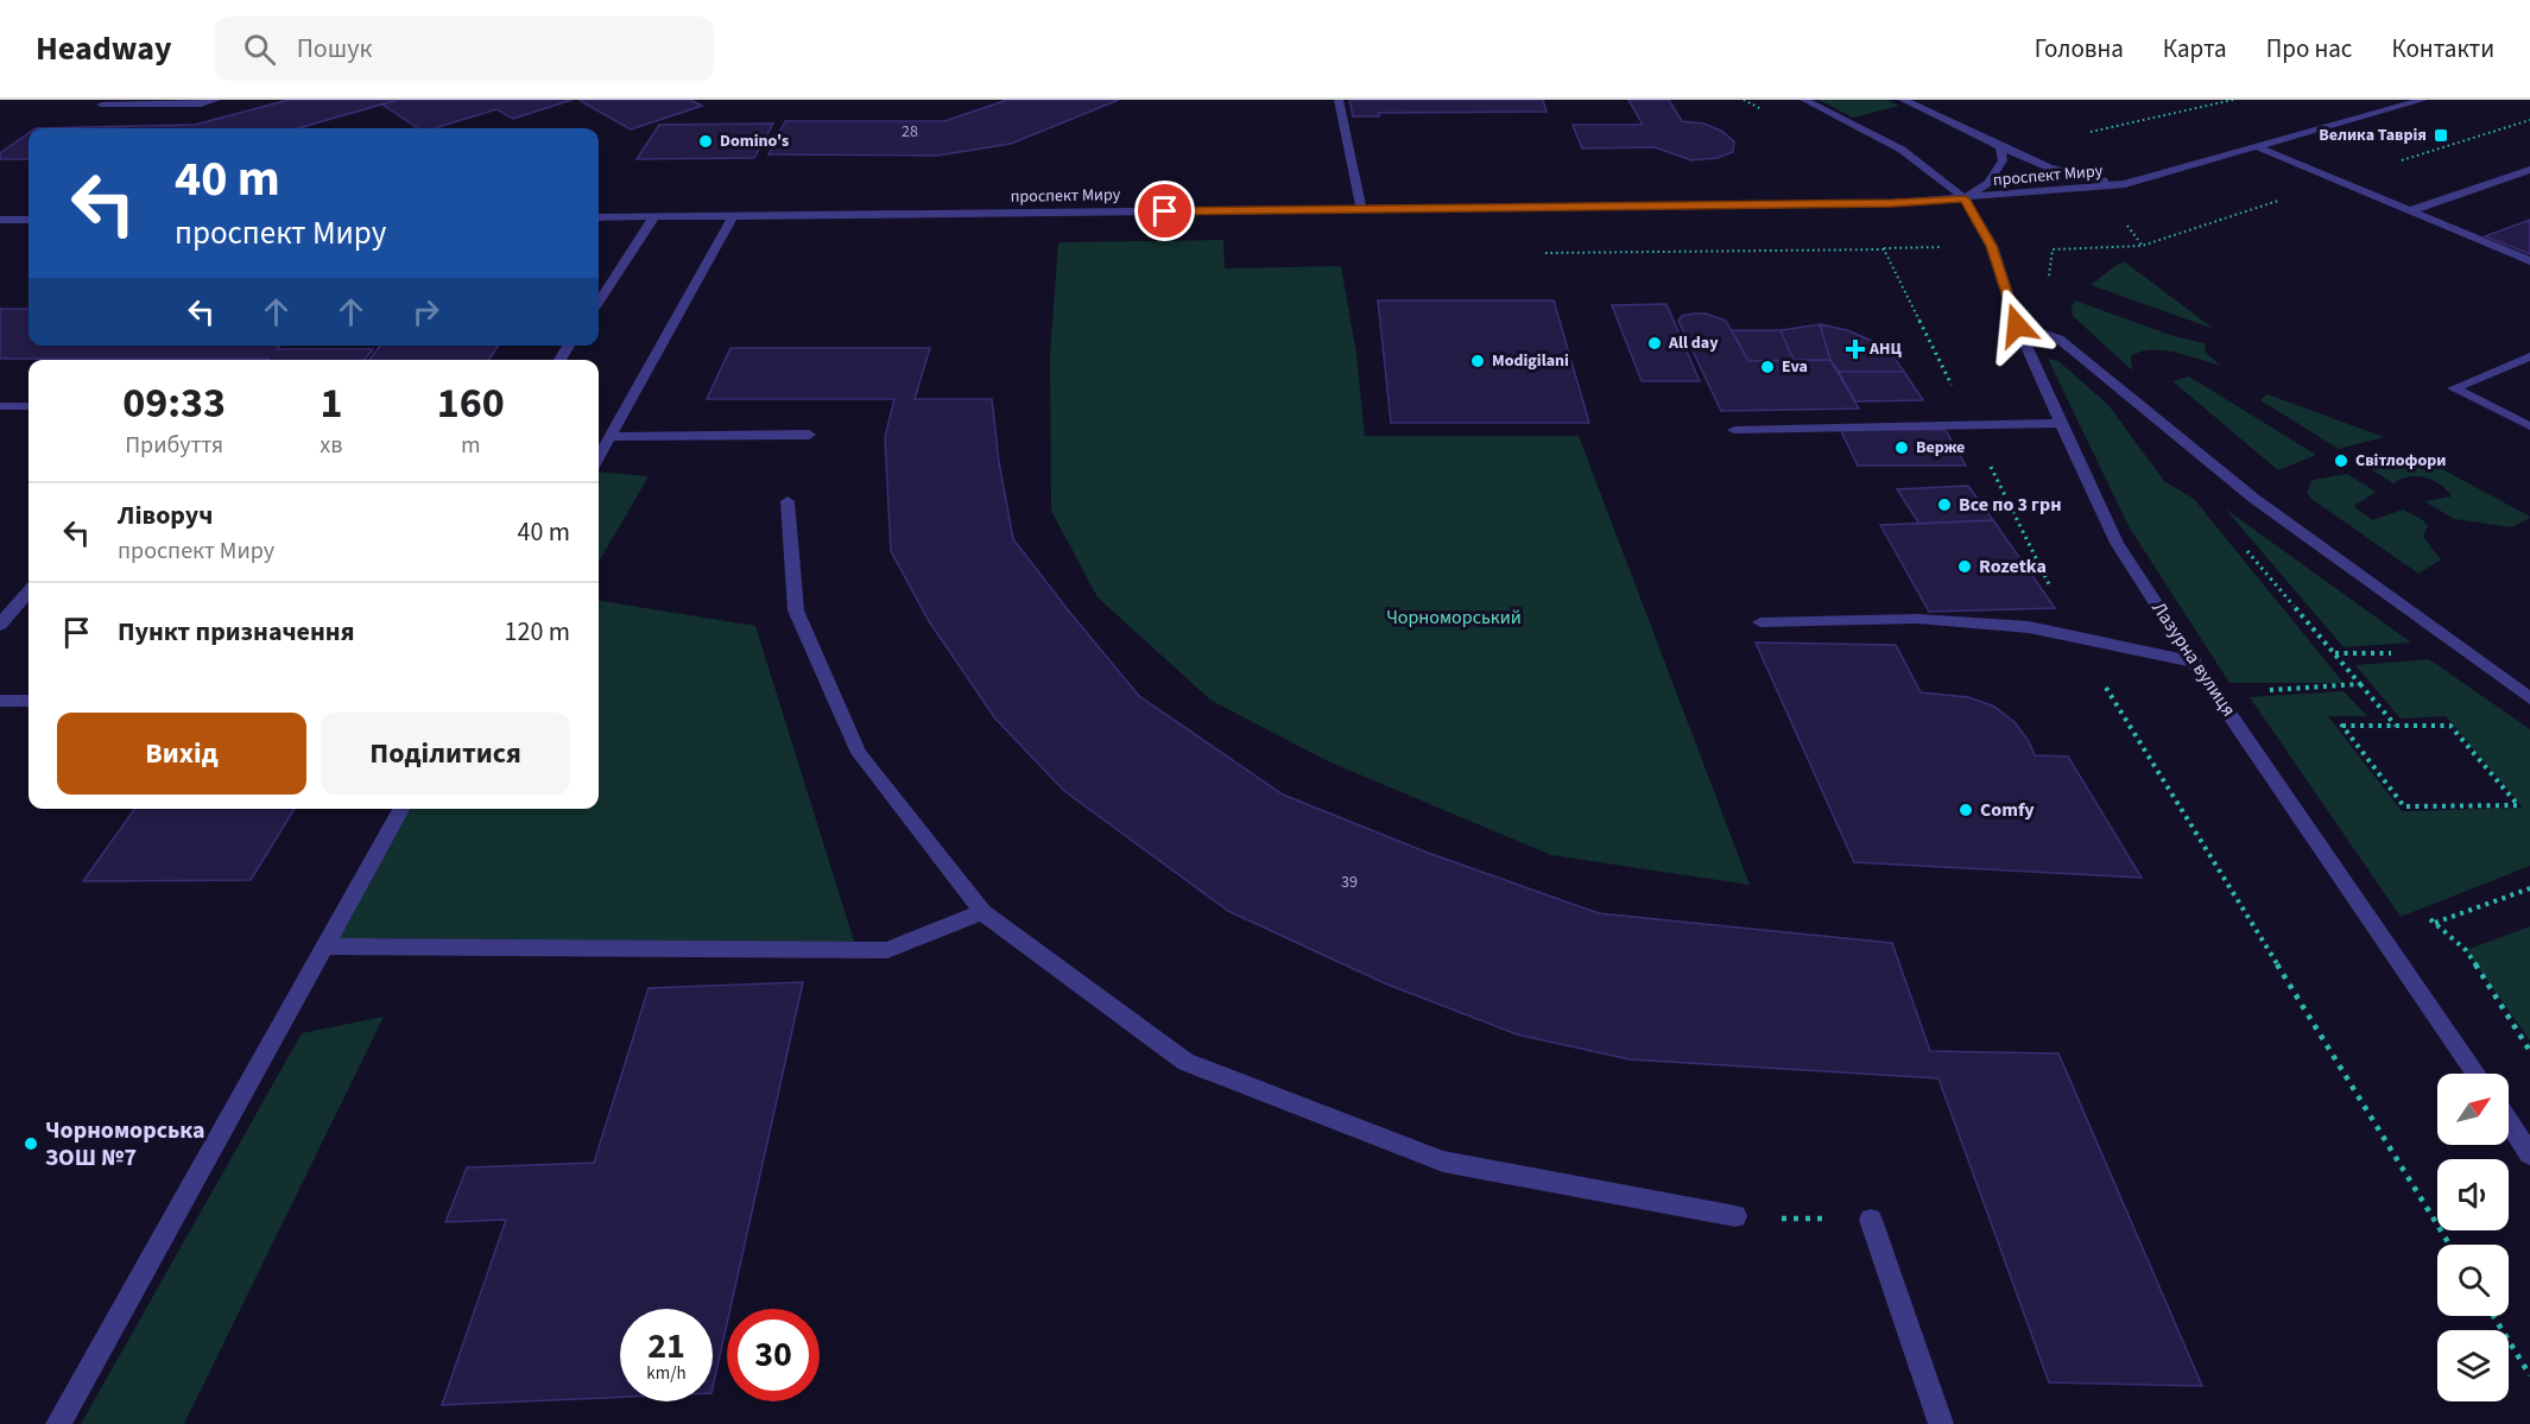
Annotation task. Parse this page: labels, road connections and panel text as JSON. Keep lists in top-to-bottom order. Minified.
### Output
{"streets":{"street":["проспект Миру","Лазурна вулиця"]},"crossings":[["проспект Миру","Лазурна вулиця"]],"parks":["Чорноморський"],"places":{"transit":["Велика Таврія"],"other":["Domino's","All day","Modigilani","Eva","Верже","Світлофори","Все по 3 грн","Rozetka","Comfy","Чорноморська ЗОШ №7"],"health":["АНЦ"]},"house_numbers":["28","39"],"north":"top right","page":{"header":"Headway","search":"Пошук","nav":["Головна","Карта","Про нас","Контакти"],"turn":["40 m","проспект Миру"],"eta":["09:33","Прибуття","1","хв","160","m"],"list":[{"name":"Ліворуч","note":"проспект Миру","value":"40 m"},{"name":"Пункт призначення","value":"120 m"}],"buttons":["Вихід","Поділитися"],"speed":"21 km/h","limit":"30"}}
